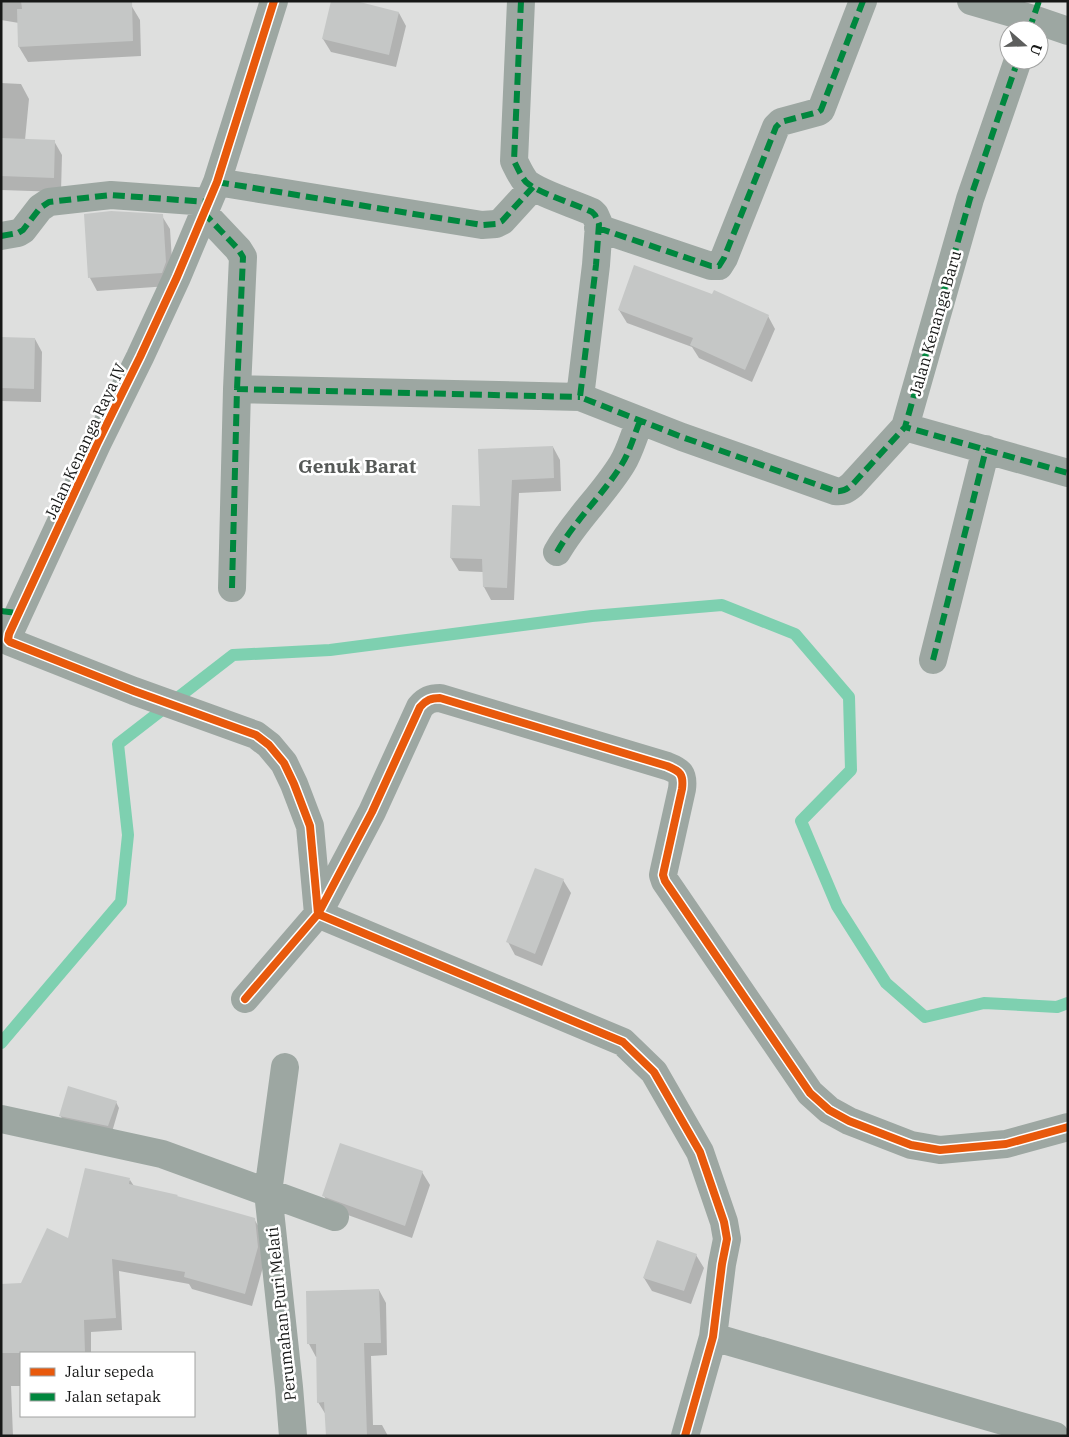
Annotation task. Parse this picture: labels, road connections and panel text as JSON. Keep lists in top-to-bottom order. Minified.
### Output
{"streets":{"street":["Jalan Kenanga Baru","Jalan Kenanga Raya IV","Perumahan Puri Melati"]},"districts":["Genuk Barat"],"legend":["Jalur sepeda","Jalan setapak"],"north":"right"}
